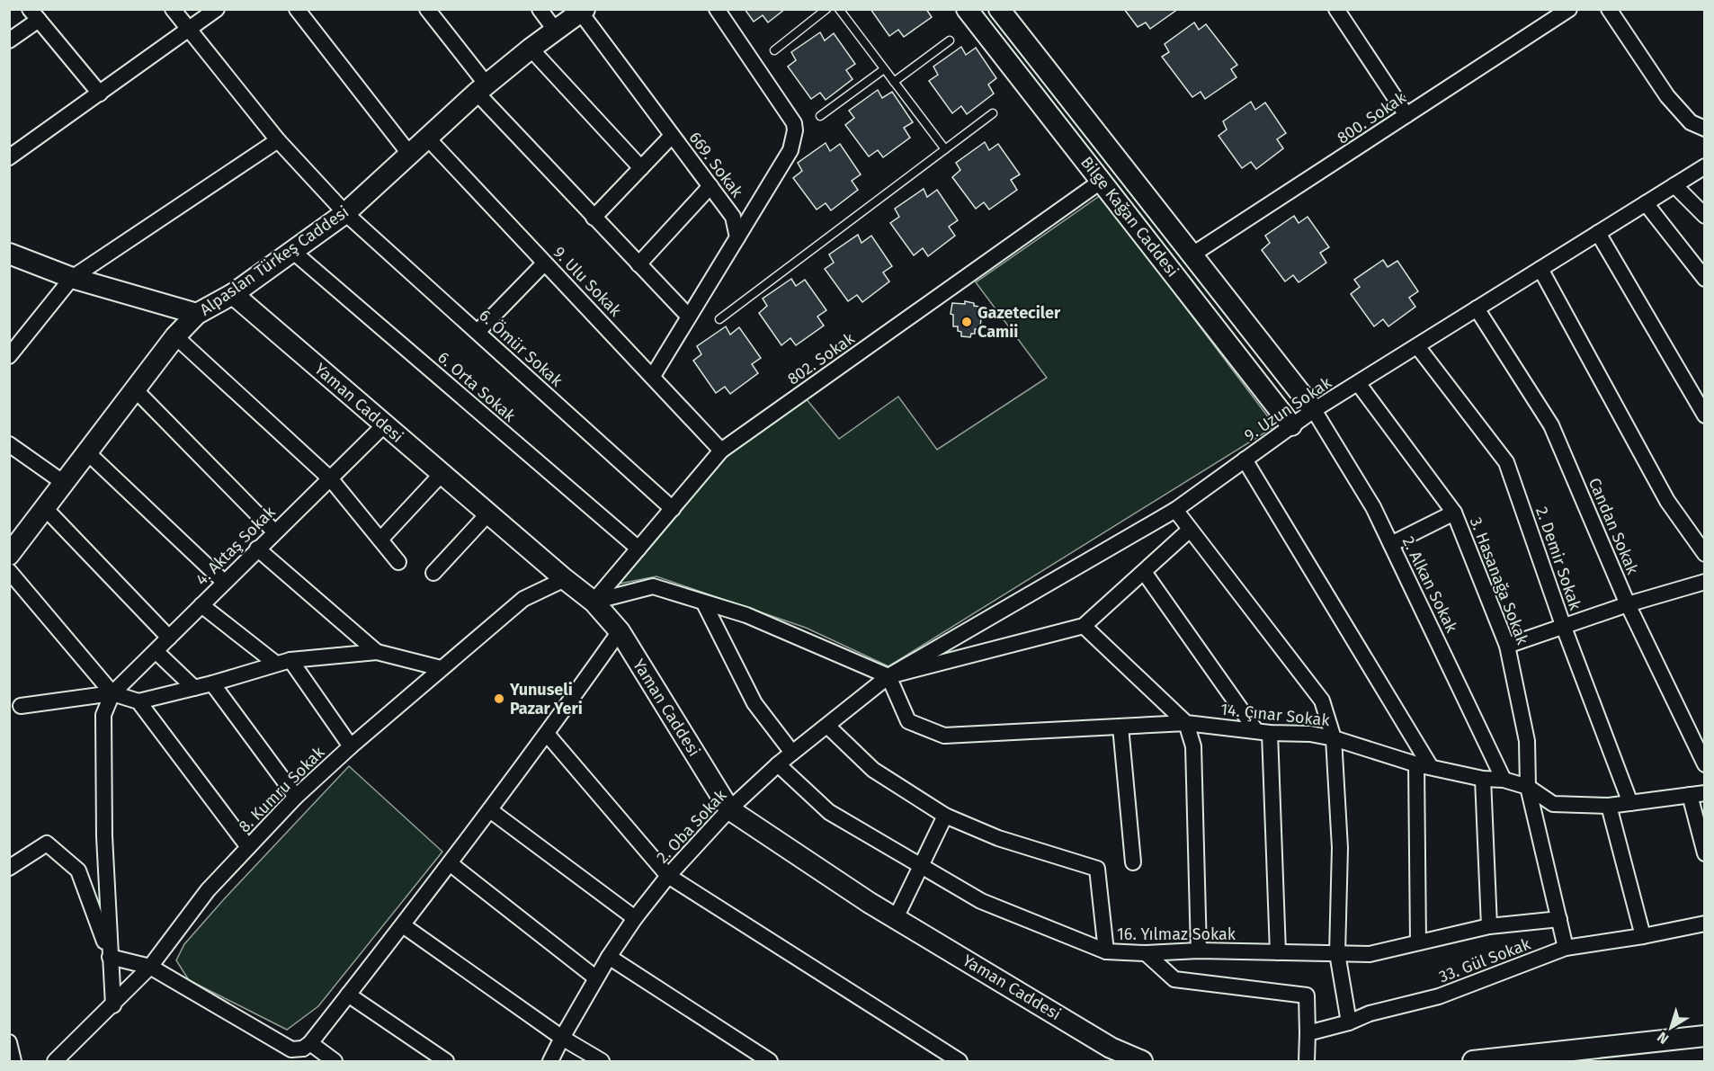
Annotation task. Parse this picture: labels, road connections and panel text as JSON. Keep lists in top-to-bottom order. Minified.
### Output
{"streets":{"main road":["Bilge Kağan Caddesi","Alpaslan Türkeş Caddesi","Yaman Caddesi"],"street":["800. Sokak","669. Sokak","9. Ulu Sokak","6. Ömür Sokak","802. Sokak","6. Orta Sokak","9. Uzun Sokak","Candan Sokak","4. Aktaş Sokak","2. Demir Sokak","3. Hasanağa Sokak","2. Alkan Sokak","14. Çınar Sokak","8. Kumru Sokak","2. Oba Sokak","16. Yılmaz Sokak","33. Gül Sokak"]},"crossings":[["800. Sokak","Bilge Kağan Caddesi"],["669. Sokak","Alpaslan Türkeş Caddesi"],["Bilge Kağan Caddesi","802. Sokak"],["Bilge Kağan Caddesi","9. Uzun Sokak"],["Bilge Kağan Caddesi","2. Alkan Sokak"],["Alpaslan Türkeş Caddesi","9. Ulu Sokak"],["Alpaslan Türkeş Caddesi","6. Ömür Sokak"],["Alpaslan Türkeş Caddesi","6. Orta Sokak"],["Alpaslan Türkeş Caddesi","Yaman Caddesi"],["9. Ulu Sokak","802. Sokak"],["6. Ömür Sokak","802. Sokak"],["802. Sokak","6. Orta Sokak"],["802. Sokak","Yaman Caddesi"],["Yaman Caddesi","4. Aktaş Sokak"],["Yaman Caddesi","8. Kumru Sokak"],["Yaman Caddesi","2. Oba Sokak"],["9. Uzun Sokak","Candan Sokak"],["9. Uzun Sokak","2. Demir Sokak"],["9. Uzun Sokak","3. Hasanağa Sokak"],["9. Uzun Sokak","2. Alkan Sokak"],["9. Uzun Sokak","14. Çınar Sokak"],["9. Uzun Sokak","2. Oba Sokak"],["2. Demir Sokak","14. Çınar Sokak"],["3. Hasanağa Sokak","14. Çınar Sokak"],["3. Hasanağa Sokak","16. Yılmaz Sokak"],["3. Hasanağa Sokak","33. Gül Sokak"],["2. Alkan Sokak","14. Çınar Sokak"],["14. Çınar Sokak","2. Oba Sokak"],["2. Oba Sokak","16. Yılmaz Sokak"]],"places":["Gazeteciler Camii","Yunuseli Pazar Yeri"],"north":"bottom left"}
